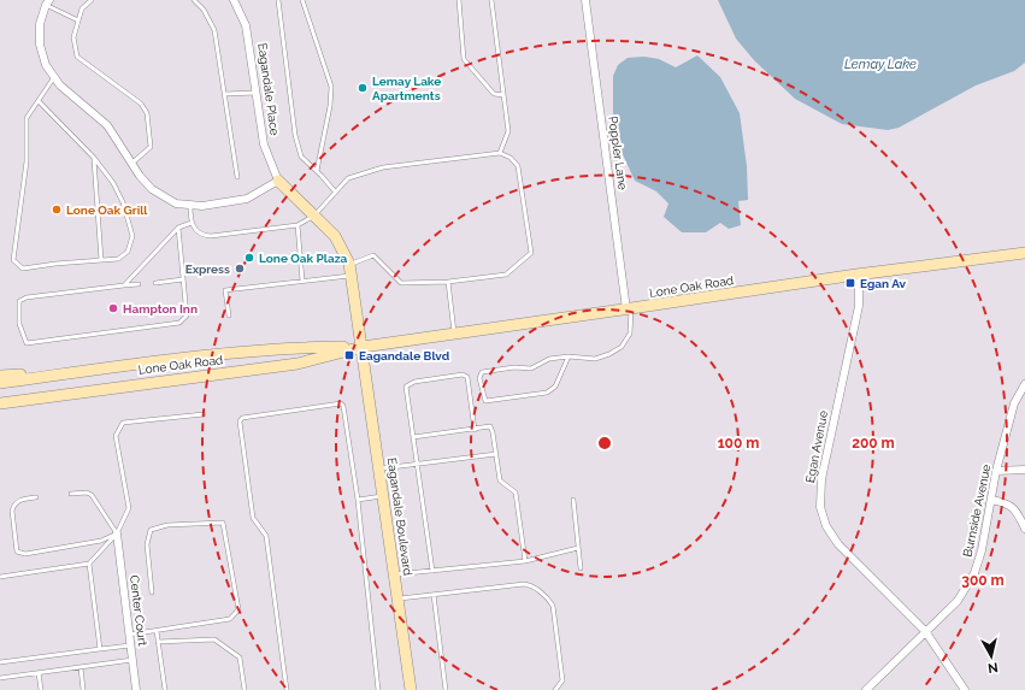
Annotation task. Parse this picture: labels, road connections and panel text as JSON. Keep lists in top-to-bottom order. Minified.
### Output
{"streets":{"main road":["Eagandale Place","Lone Oak Road","Eagandale Boulevard"],"street":["Poppler Lane","Egan Avenue","Burnside Avenue","Center Court"]},"crossings":[["Eagandale Place","Lone Oak Road"],["Eagandale Place","Eagandale Boulevard"],["Poppler Lane","Lone Oak Road"],["Lone Oak Road","Egan Avenue"],["Lone Oak Road","Eagandale Boulevard"],["Egan Avenue","Burnside Avenue"]],"water":["Lemay Lake"],"places":{"other":["Lemay Lake Apartments","Lone Oak Grill","Lone Oak Plaza","Express","Hampton Inn"],"transit":["Egan Av","Eagandale Blvd"]},"north":"bottom","rings":["100 m","200 m","300 m"]}
